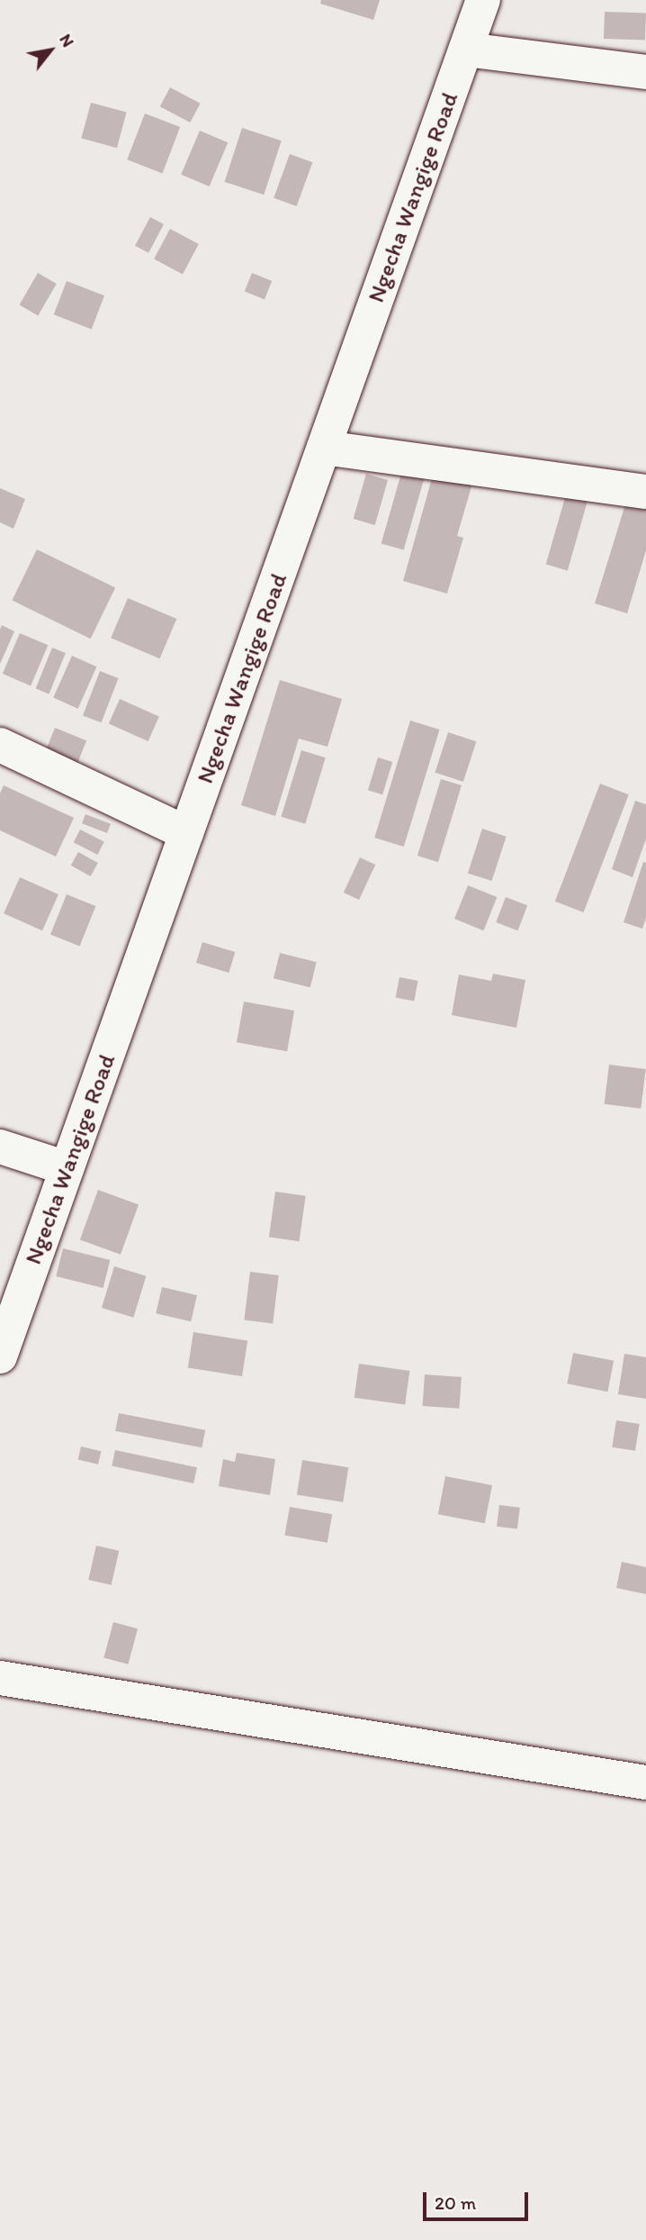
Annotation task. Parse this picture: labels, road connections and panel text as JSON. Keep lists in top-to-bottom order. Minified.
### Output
{"streets":{"street":["Ngecha Wangige Road"]},"scale_bar":"20 m","north":"top right"}
